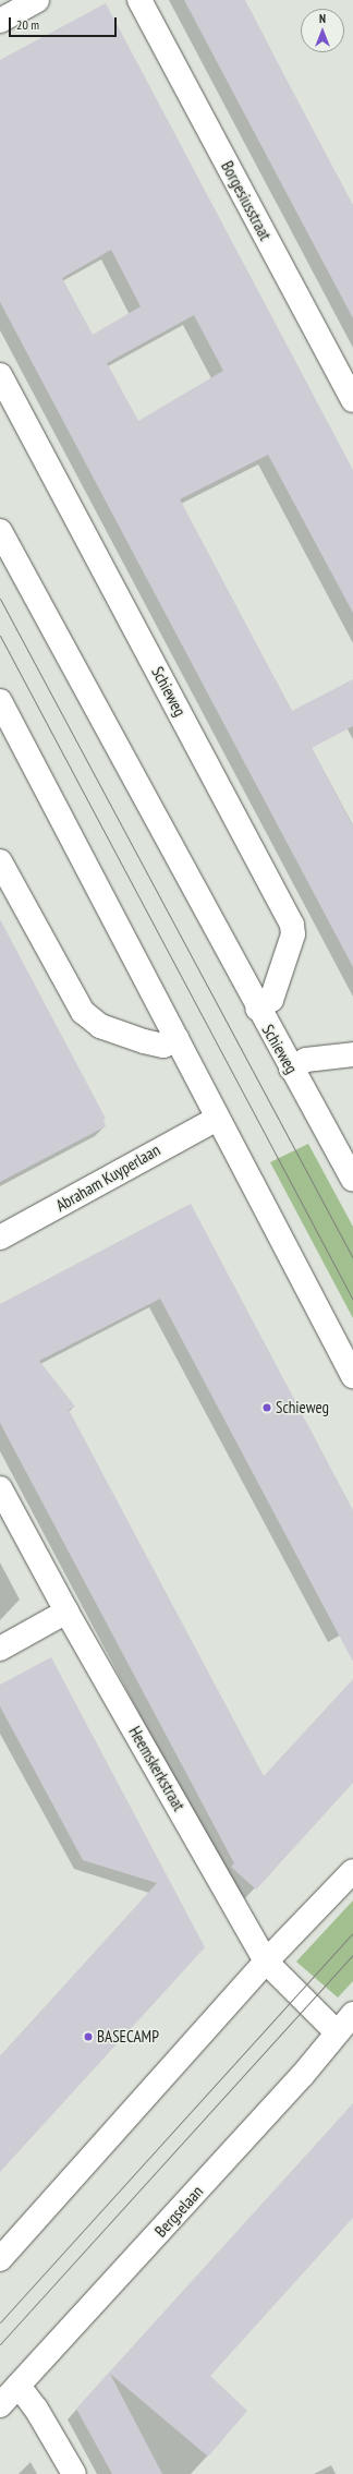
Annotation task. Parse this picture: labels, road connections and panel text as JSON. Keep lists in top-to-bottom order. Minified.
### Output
{"streets":{"street":["Borgesiusstraat","Schieweg","Abraham Kuyperlaan","Heemskerkstraat","Bergselaan"]},"crossings":[["Heemskerkstraat","Bergselaan"]],"places":["Schieweg","BASECAMP"],"scale_bar":"20 m","north":"top"}
